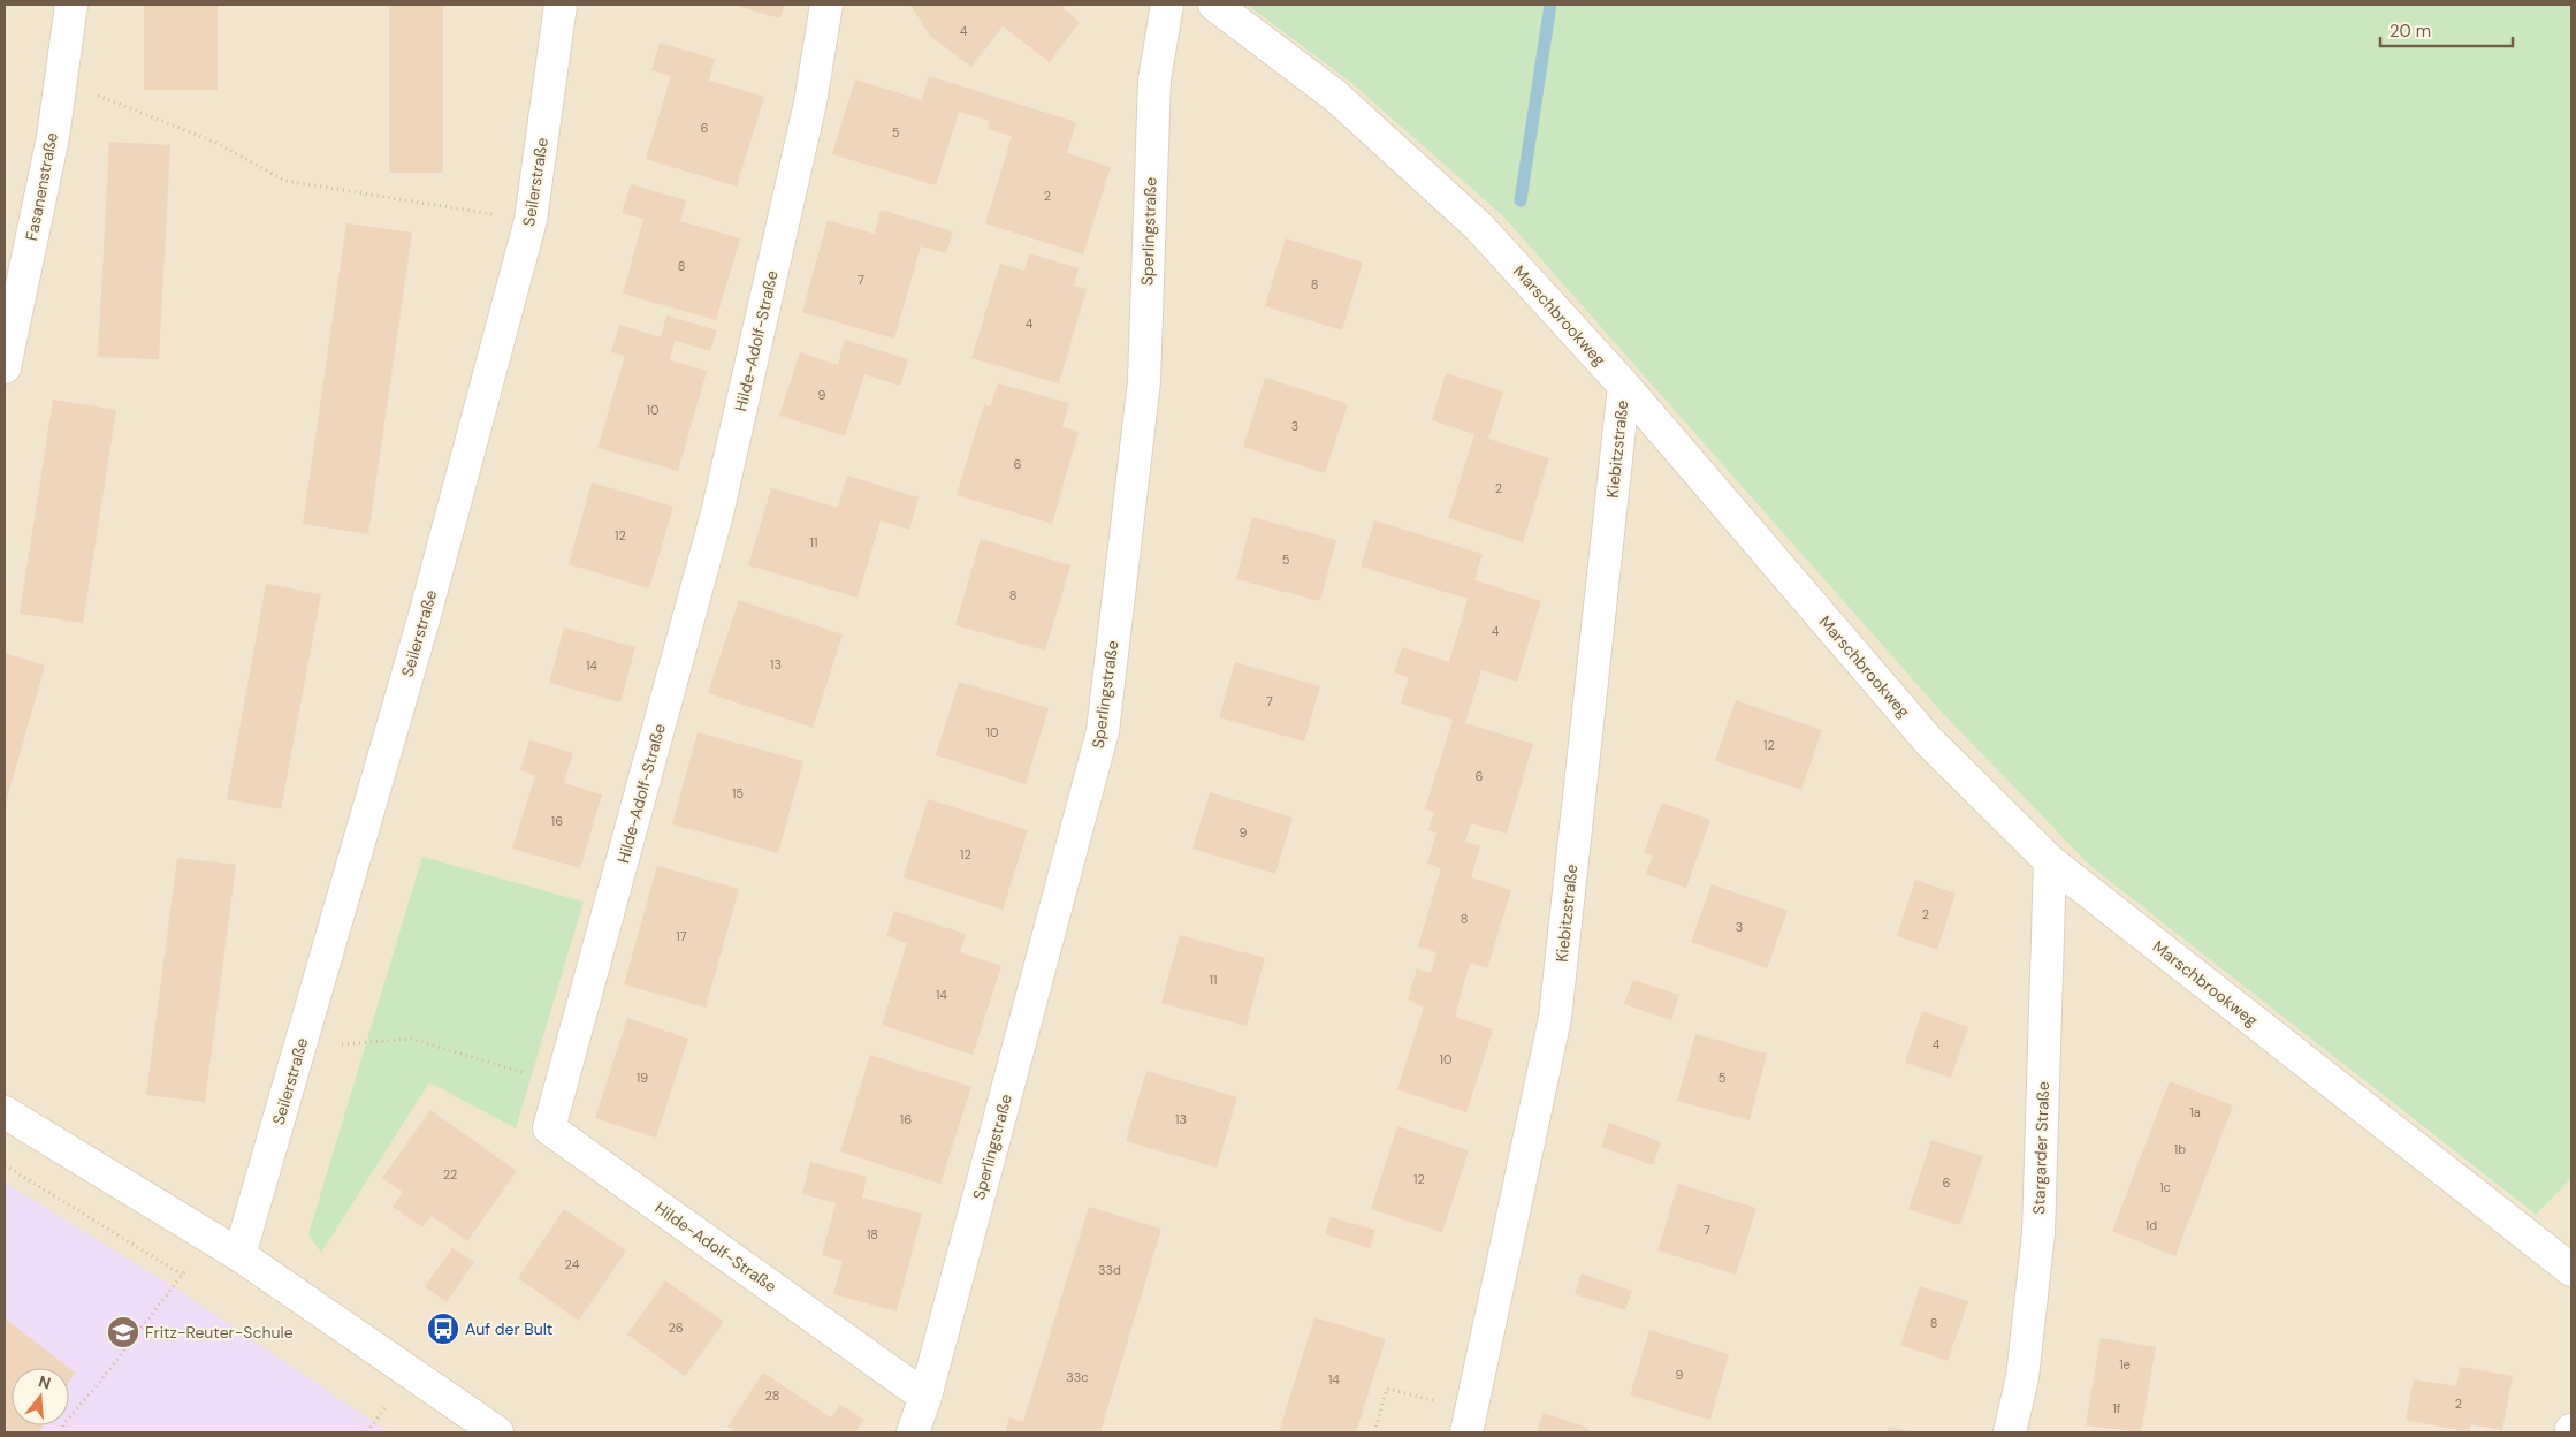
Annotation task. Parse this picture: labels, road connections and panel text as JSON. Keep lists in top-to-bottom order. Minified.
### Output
{"streets":{"street":["Seilerstraße","Fasanenstraße","Sperlingstraße","Marschbrookweg","Hilde-Adolf-Straße","Kiebitzstraße","Stargarder Straße"]},"crossings":[["Sperlingstraße","Hilde-Adolf-Straße"],["Marschbrookweg","Kiebitzstraße"],["Marschbrookweg","Stargarder Straße"]],"places":{"bus stop":["Auf der Bult"],"school or university":["Fritz-Reuter-Schule"]},"house_numbers":["4","6","5","2","8","7","8","4","9","10","3","6","2","12","11","5","8","4","13","14","7","10","12","6","15","16","9","12","2","8","3","17","11","14","4","10","19","5","1a","16","13","1b","22","12","6","1c","1d","7","18","24","33d","8","26","1e","9","33c","14","28","2","1f"],"scale_bar":"20 m","north":"top"}
